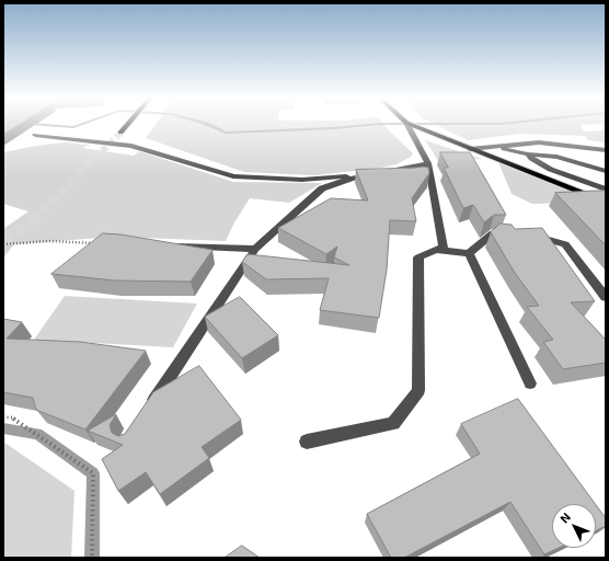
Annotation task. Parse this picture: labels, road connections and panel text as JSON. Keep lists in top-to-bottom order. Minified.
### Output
{"north":"top left"}
